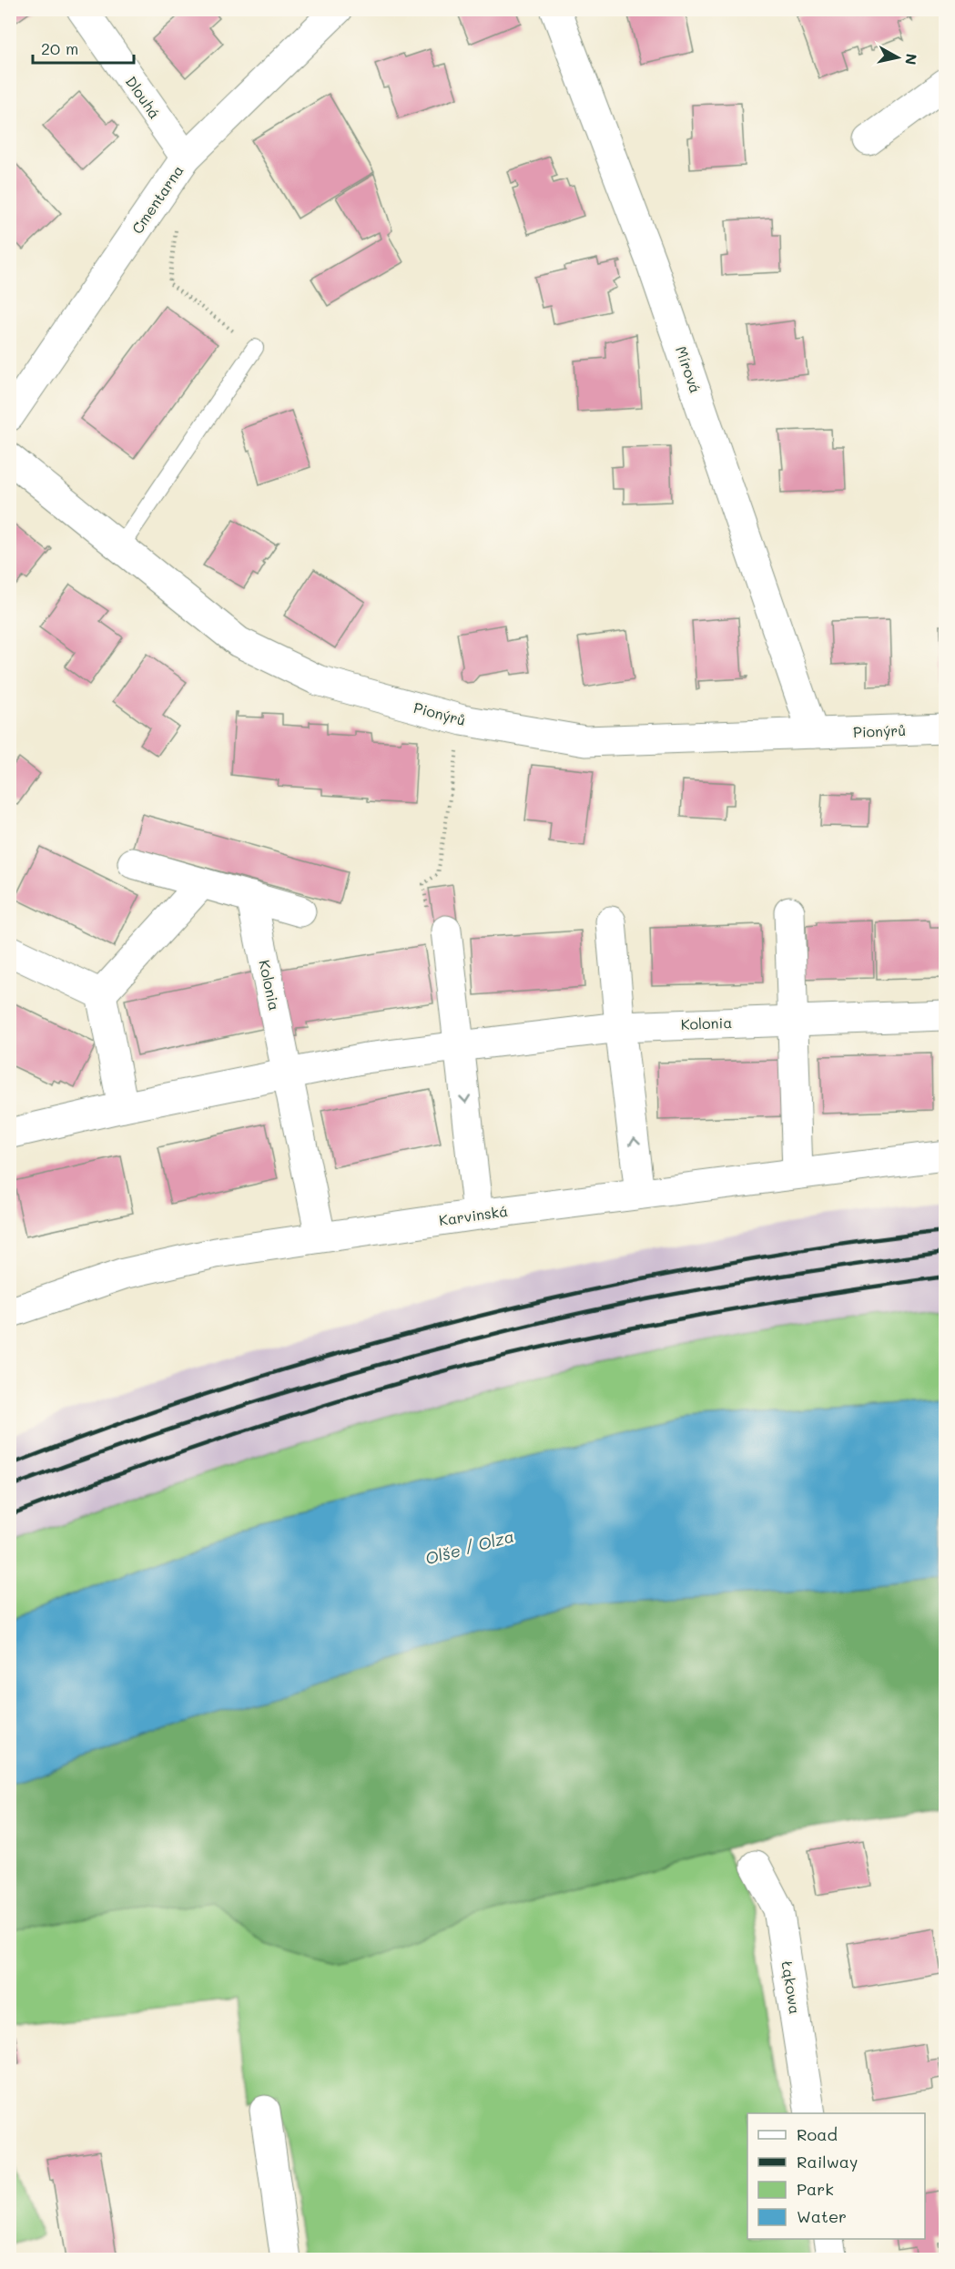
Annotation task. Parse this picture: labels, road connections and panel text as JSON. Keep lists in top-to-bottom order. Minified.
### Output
{"streets":{"street":["Dlouhá","Cmentarna","Mírová","Pionýrů","Kolonia","Karvinská","Łąkowa"]},"crossings":[["Dlouhá","Cmentarna"],["Mírová","Pionýrů"],["Kolonia","Karvinská"]],"water":["Olše / Olza"],"legend":["Road","Railway","Park","Water"],"scale_bar":"20 m","north":"right"}
